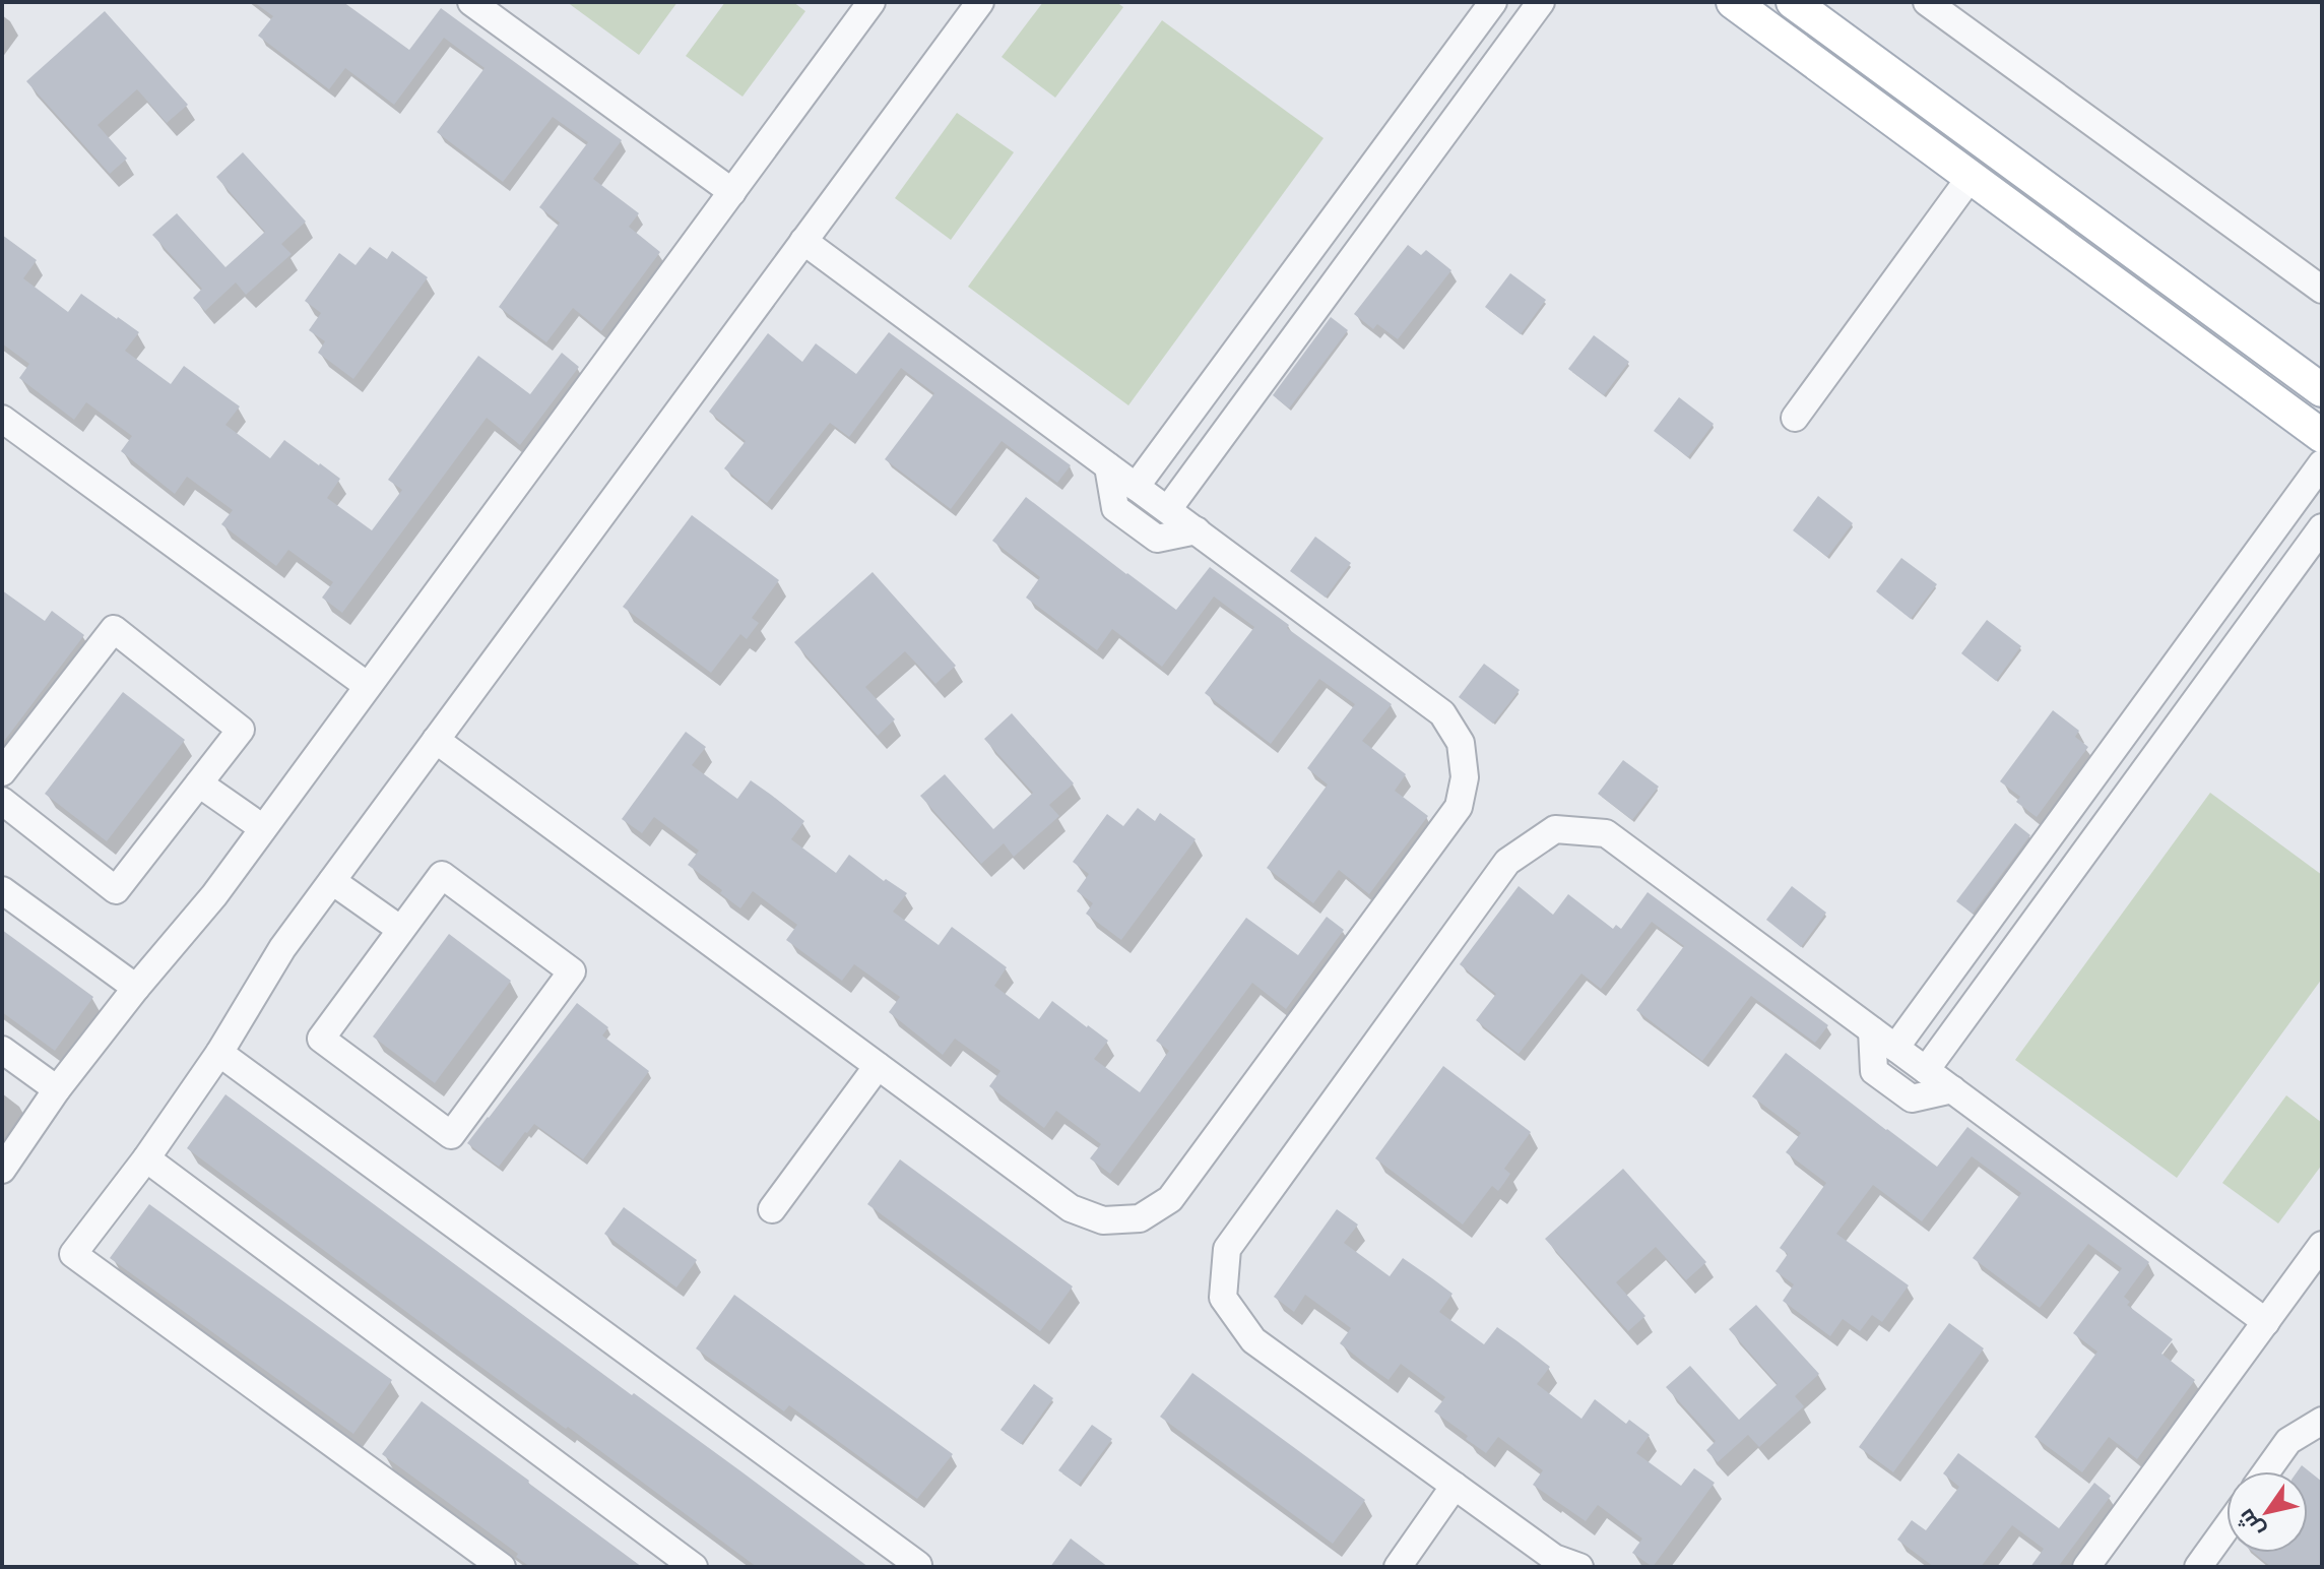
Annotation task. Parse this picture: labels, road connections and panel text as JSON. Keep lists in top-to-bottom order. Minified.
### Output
{"north":"bottom left"}
